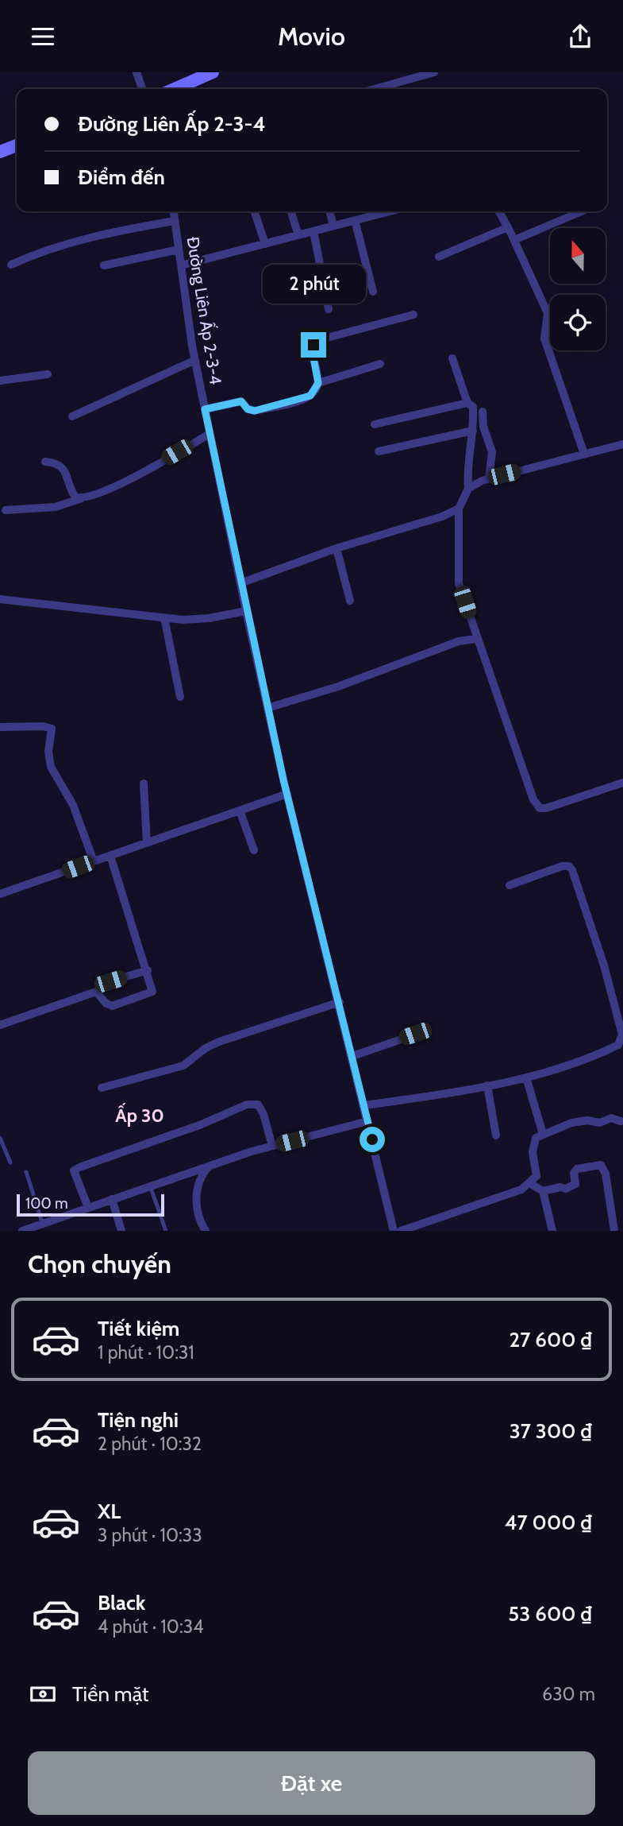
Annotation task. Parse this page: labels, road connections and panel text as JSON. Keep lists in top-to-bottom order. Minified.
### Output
{"streets":{"street":["Đường Liên Ấp 2-3-4"]},"districts":["Ấp 30"],"scale_bar":"100 m","north":"top","page":{"header":"Movio","banner":["Đường Liên Ấp 2-3-4","Điểm đến"],"bubble":"2 phút","scale":"100 m","heading":"Chọn chuyến","list":[{"name":"Tiết kiệm","note":"1 phút · 10:31","value":"27 600 ₫"},{"name":"Tiện nghi","note":"2 phút · 10:32","value":"37 300 ₫"},{"name":"XL","note":"3 phút · 10:33","value":"47 000 ₫"},{"name":"Black","note":"4 phút · 10:34","value":"53 600 ₫"}],"pay":["Tiền mặt","630 m"],"buttons":"Đặt xe"}}
